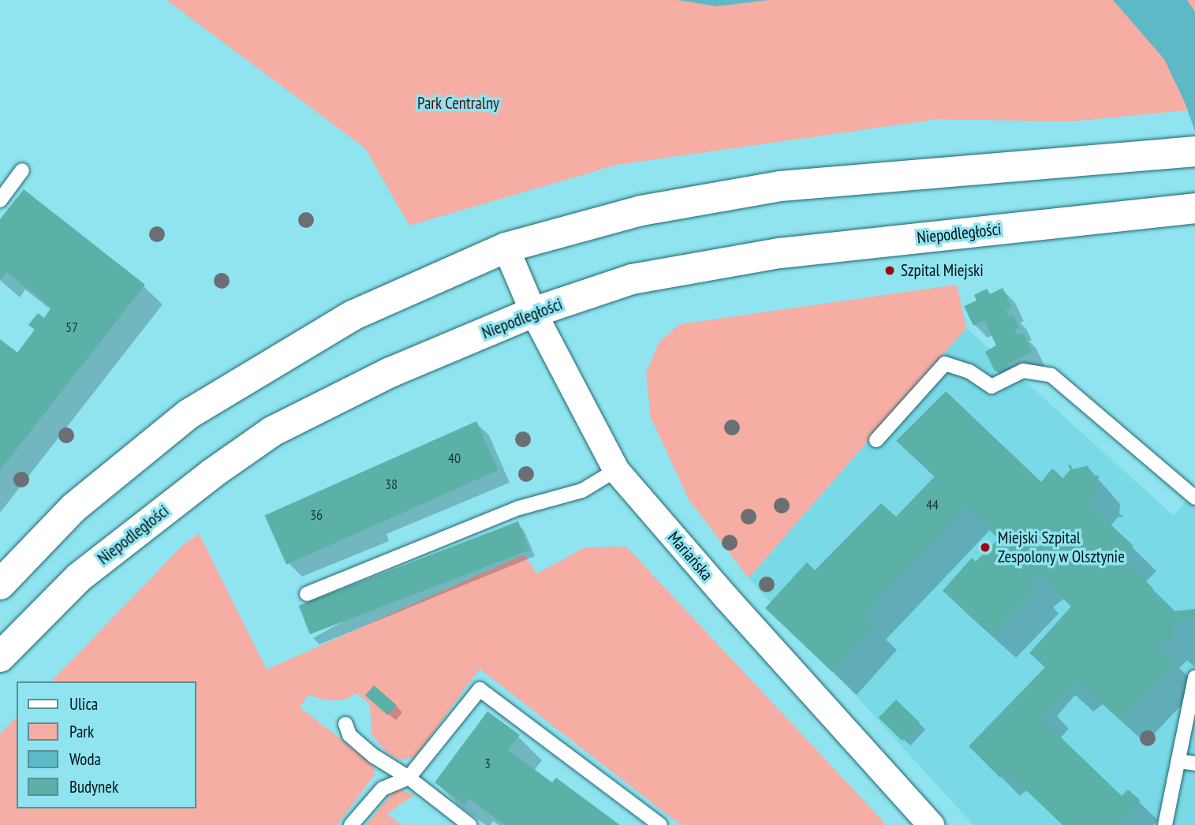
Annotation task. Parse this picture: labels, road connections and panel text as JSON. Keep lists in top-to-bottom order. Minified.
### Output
{"streets":{"street":["Niepodległości","Mariańska"]},"crossings":[["Niepodległości","Mariańska"]],"parks":["Park Centralny"],"places":["Szpital Miejski","Miejski Szpital Zespolony w Olsztynie"],"house_numbers":["57","40","38","44","36","3"],"legend":["Ulica","Park","Woda","Budynek"]}
